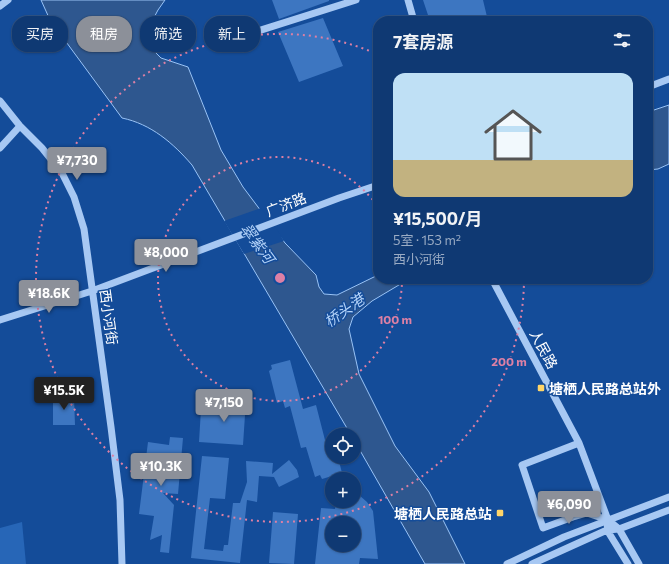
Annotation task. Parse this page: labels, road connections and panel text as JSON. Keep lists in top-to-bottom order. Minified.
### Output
{"streets":{"street":["广济路","西小河街","人民路"]},"crossings":[["广济路","西小河街"]],"water":["翠紫河","桥头港"],"places":{"transit":["塘栖人民路总站外","塘栖人民路总站"]},"page":{"chip":["买房","租房","筛选","新上"],"heading":"7套房源","list":[{"name":"¥15,500/月","note":"5室 · 153 m² · 西小河街"}],"price":["¥7,730","¥8,000","¥18.6K","¥15.5K","¥7,150","¥10.3K","¥6,090"],"map_buttons":["+","−"]},"rings":["100 m","200 m"]}
